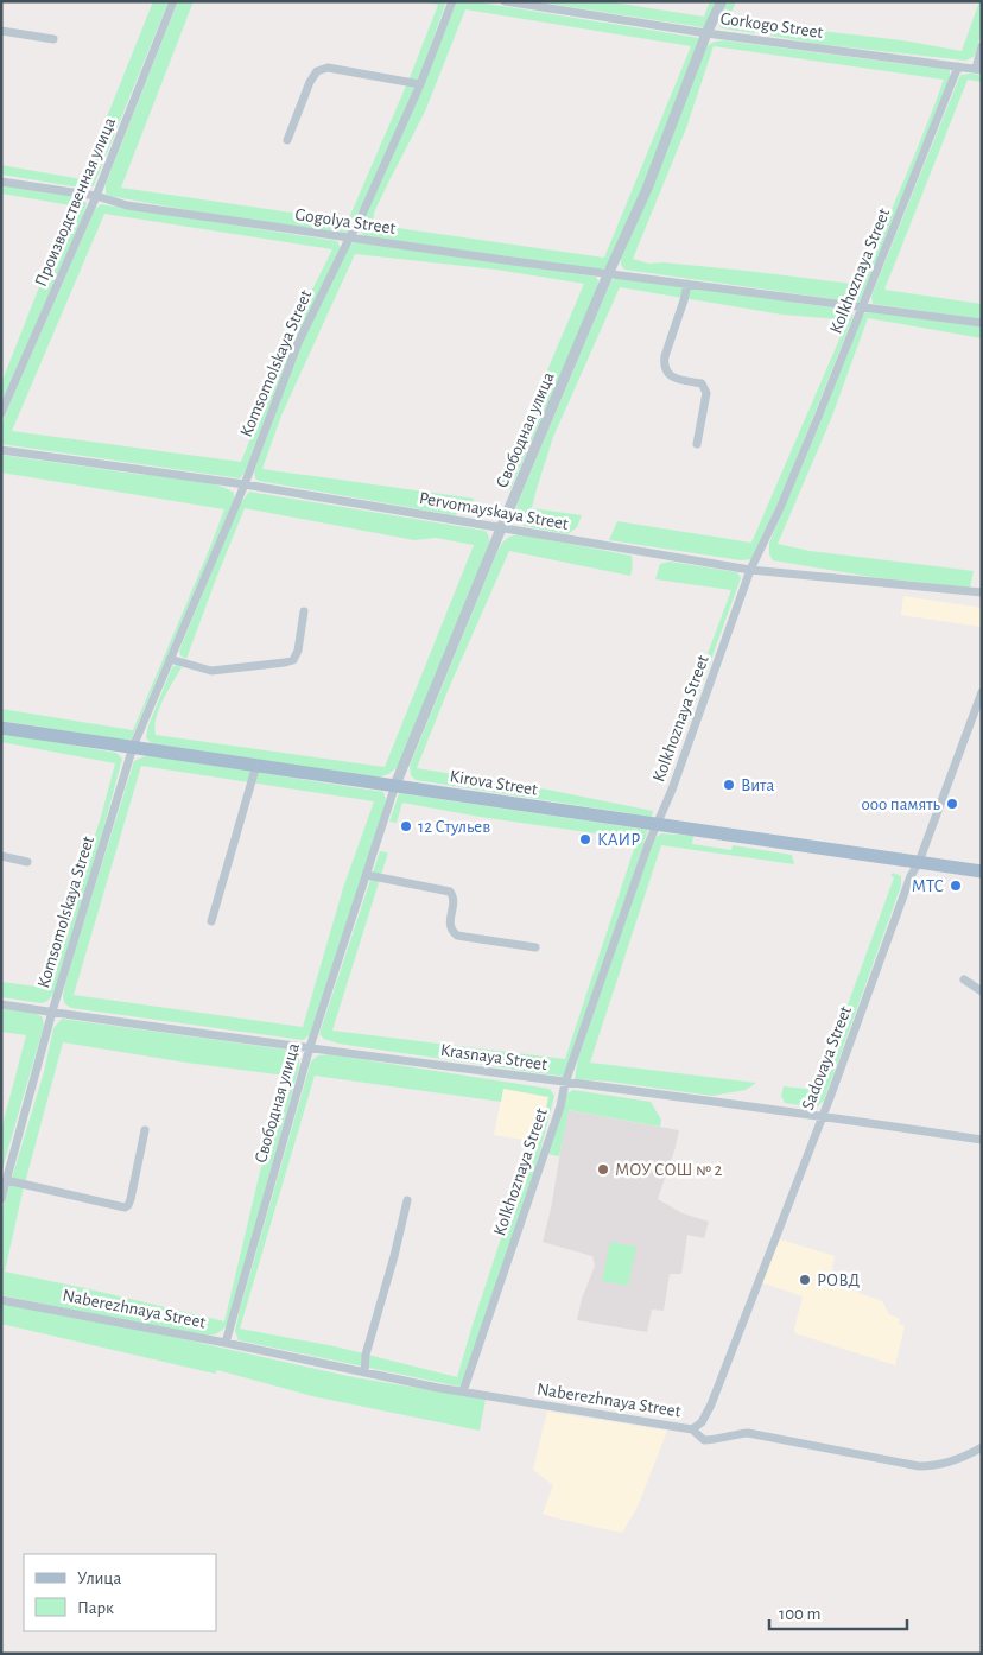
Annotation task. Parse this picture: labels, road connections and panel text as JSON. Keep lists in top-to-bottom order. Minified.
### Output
{"streets":{"main road":["Kirova Street"],"street":["Gorkogo Street","Производственная улица","Gogolya Street","Kolkhoznaya Street","Komsomolskaya Street","Свободная улица","Pervomayskaya Street","Krasnaya Street","Sadovaya Street","Naberezhnaya Street"]},"crossings":[["Gorkogo Street","Kolkhoznaya Street"],["Gorkogo Street","Свободная улица"],["Производственная улица","Gogolya Street"],["Gogolya Street","Kolkhoznaya Street"],["Gogolya Street","Komsomolskaya Street"],["Gogolya Street","Свободная улица"],["Kolkhoznaya Street","Pervomayskaya Street"],["Kolkhoznaya Street","Kirova Street"],["Kolkhoznaya Street","Krasnaya Street"],["Kolkhoznaya Street","Naberezhnaya Street"],["Komsomolskaya Street","Pervomayskaya Street"],["Komsomolskaya Street","Kirova Street"],["Komsomolskaya Street","Krasnaya Street"],["Свободная улица","Pervomayskaya Street"],["Свободная улица","Kirova Street"],["Свободная улица","Krasnaya Street"],["Свободная улица","Naberezhnaya Street"],["Kirova Street","Sadovaya Street"],["Krasnaya Street","Sadovaya Street"],["Sadovaya Street","Naberezhnaya Street"]],"places":["Вита","ооо память","12 Стульев","КАИР","МТС","МОУ СОШ № 2","РОВД"],"legend":["Улица","Парк"],"scale_bar":"100 m"}
